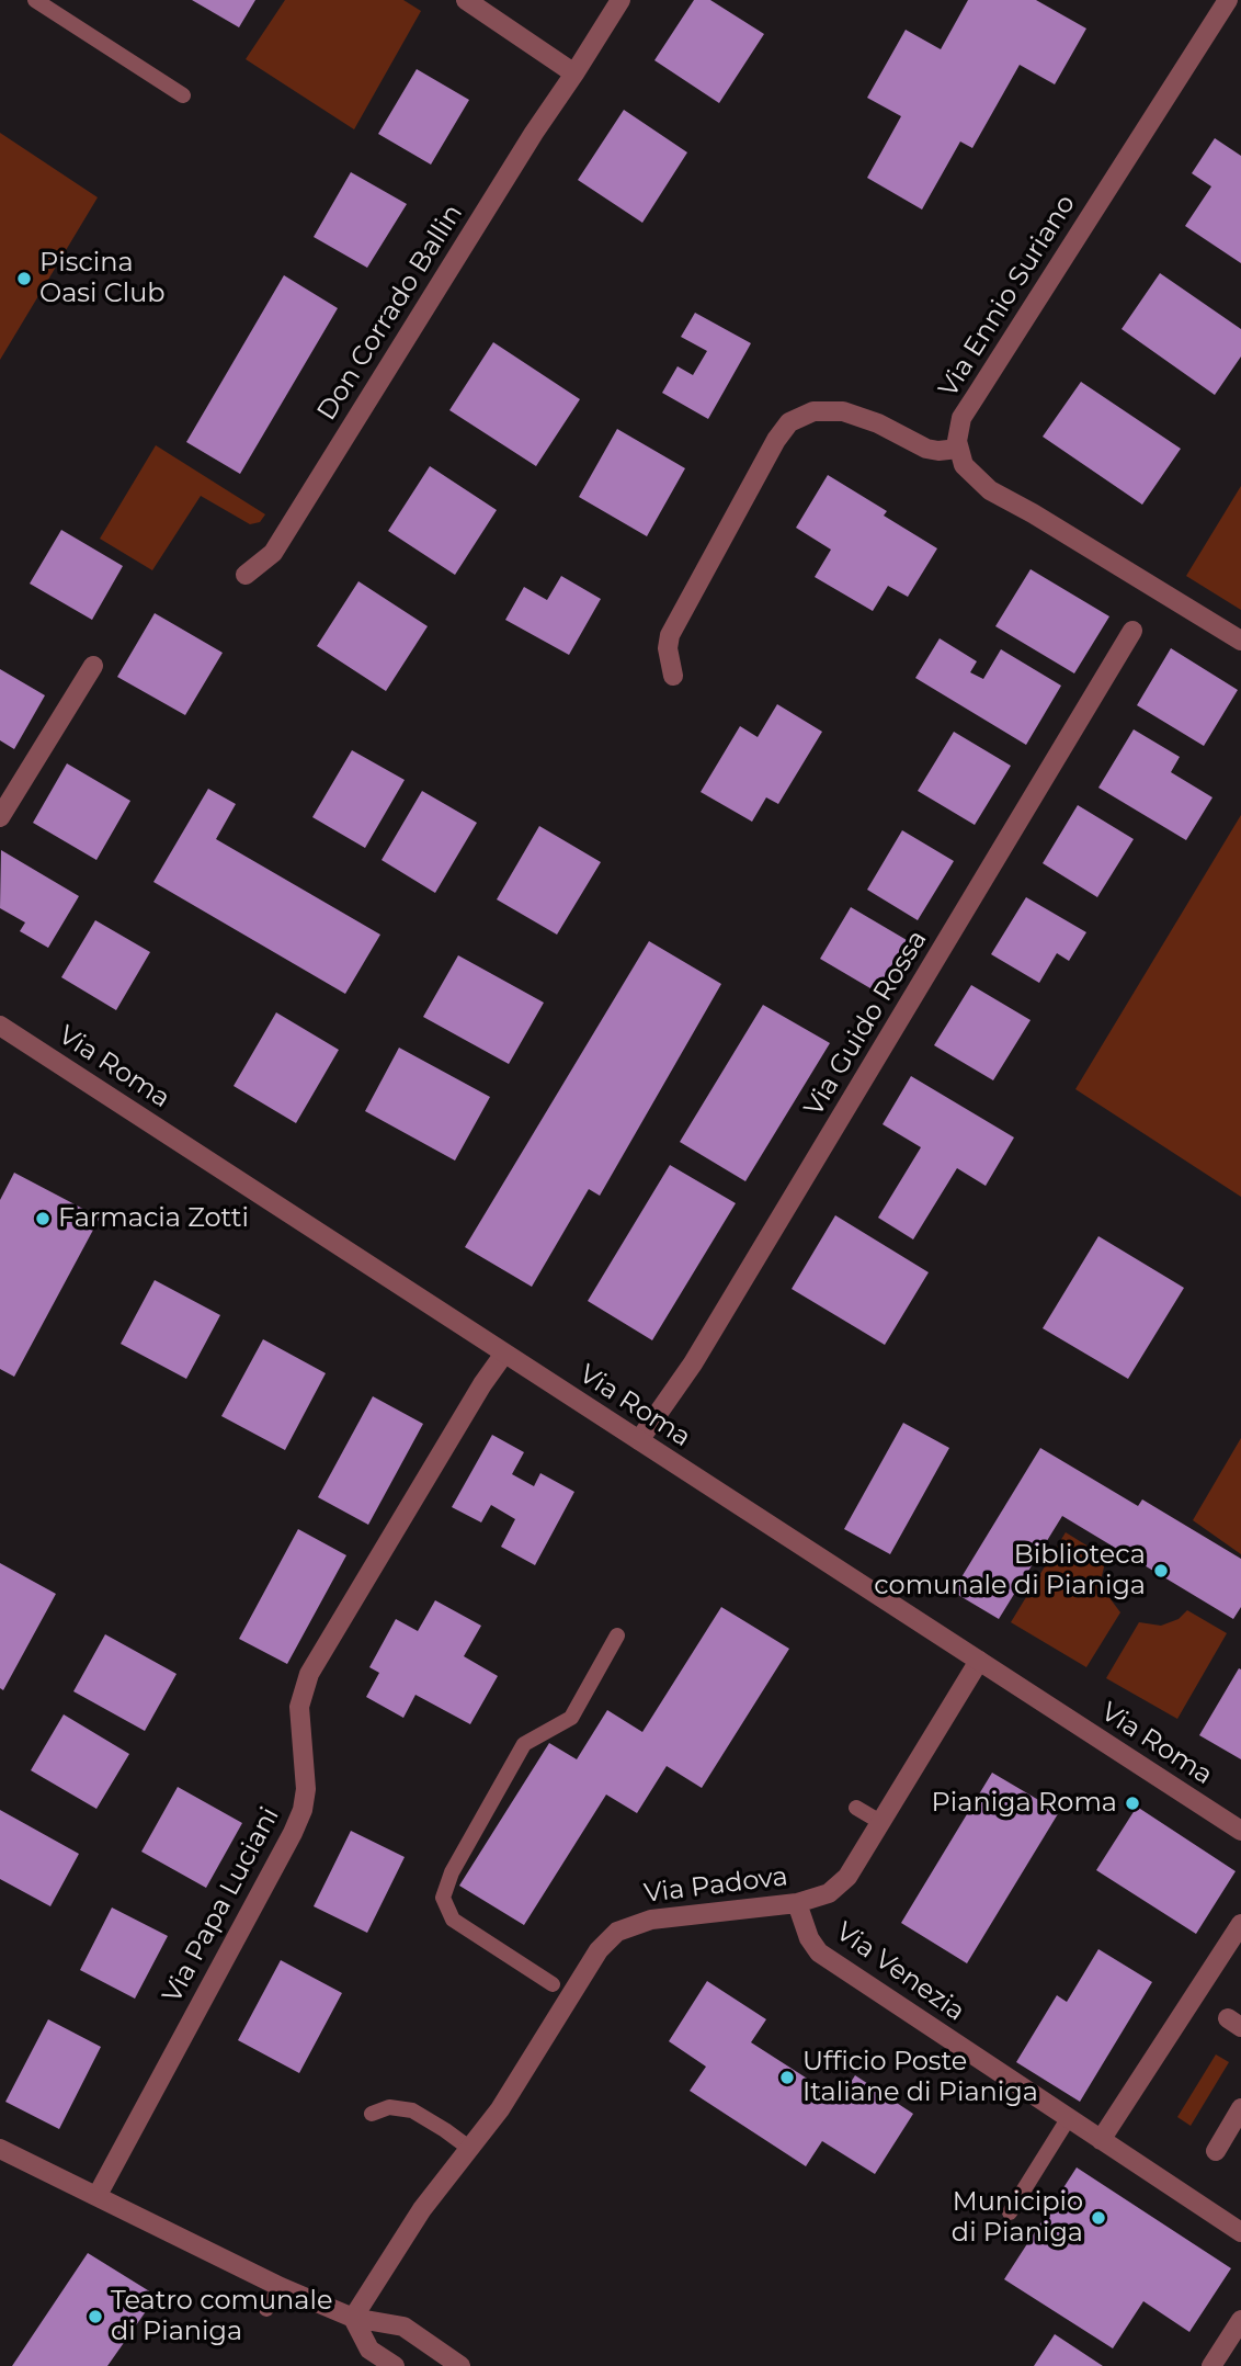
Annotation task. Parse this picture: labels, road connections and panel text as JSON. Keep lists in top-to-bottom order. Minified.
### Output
{"streets":{"street":["Via Ennio Suriano","Don Corrado Ballin","Via Guido Rossa","Via Roma","Via Padova","Via Papa Luciani","Via Venezia"]},"crossings":[["Via Guido Rossa","Via Roma"],["Via Roma","Via Padova"],["Via Roma","Via Papa Luciani"],["Via Padova","Via Venezia"]],"places":["Piscina Oasi Club","Farmacia Zotti","Biblioteca comunale di Pianiga","Pianiga Roma","Ufficio Poste Italiane di Pianiga","Municipio di Pianiga","Teatro comunale di Pianiga"]}
